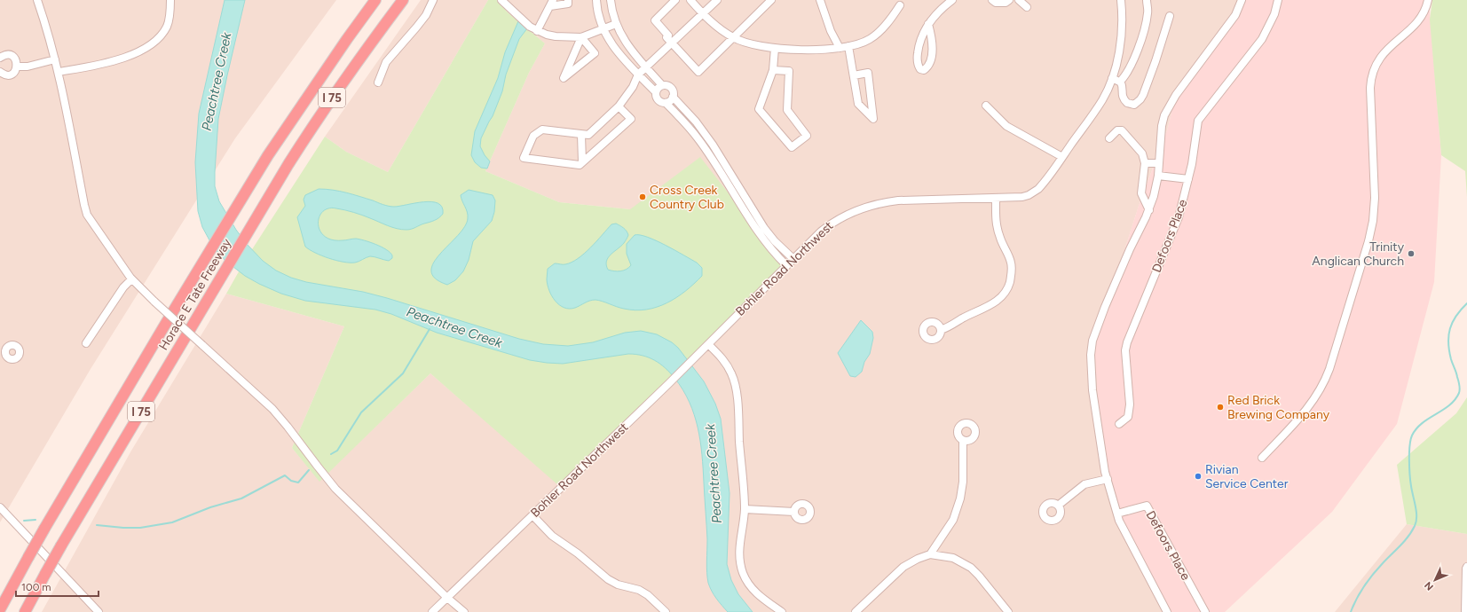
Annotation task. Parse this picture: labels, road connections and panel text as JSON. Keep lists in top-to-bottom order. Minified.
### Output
{"streets":{"highway":["I 75","Horace E Tate Freeway"],"street":["Defoors Place","Bohler Road Northwest"]},"water":["Peachtree Creek"],"places":["Cross Creek Country Club","Trinity Anglican Church","Red Brick Brewing Company","Rivian Service Center"],"scale_bar":"100 m","north":"bottom left"}
